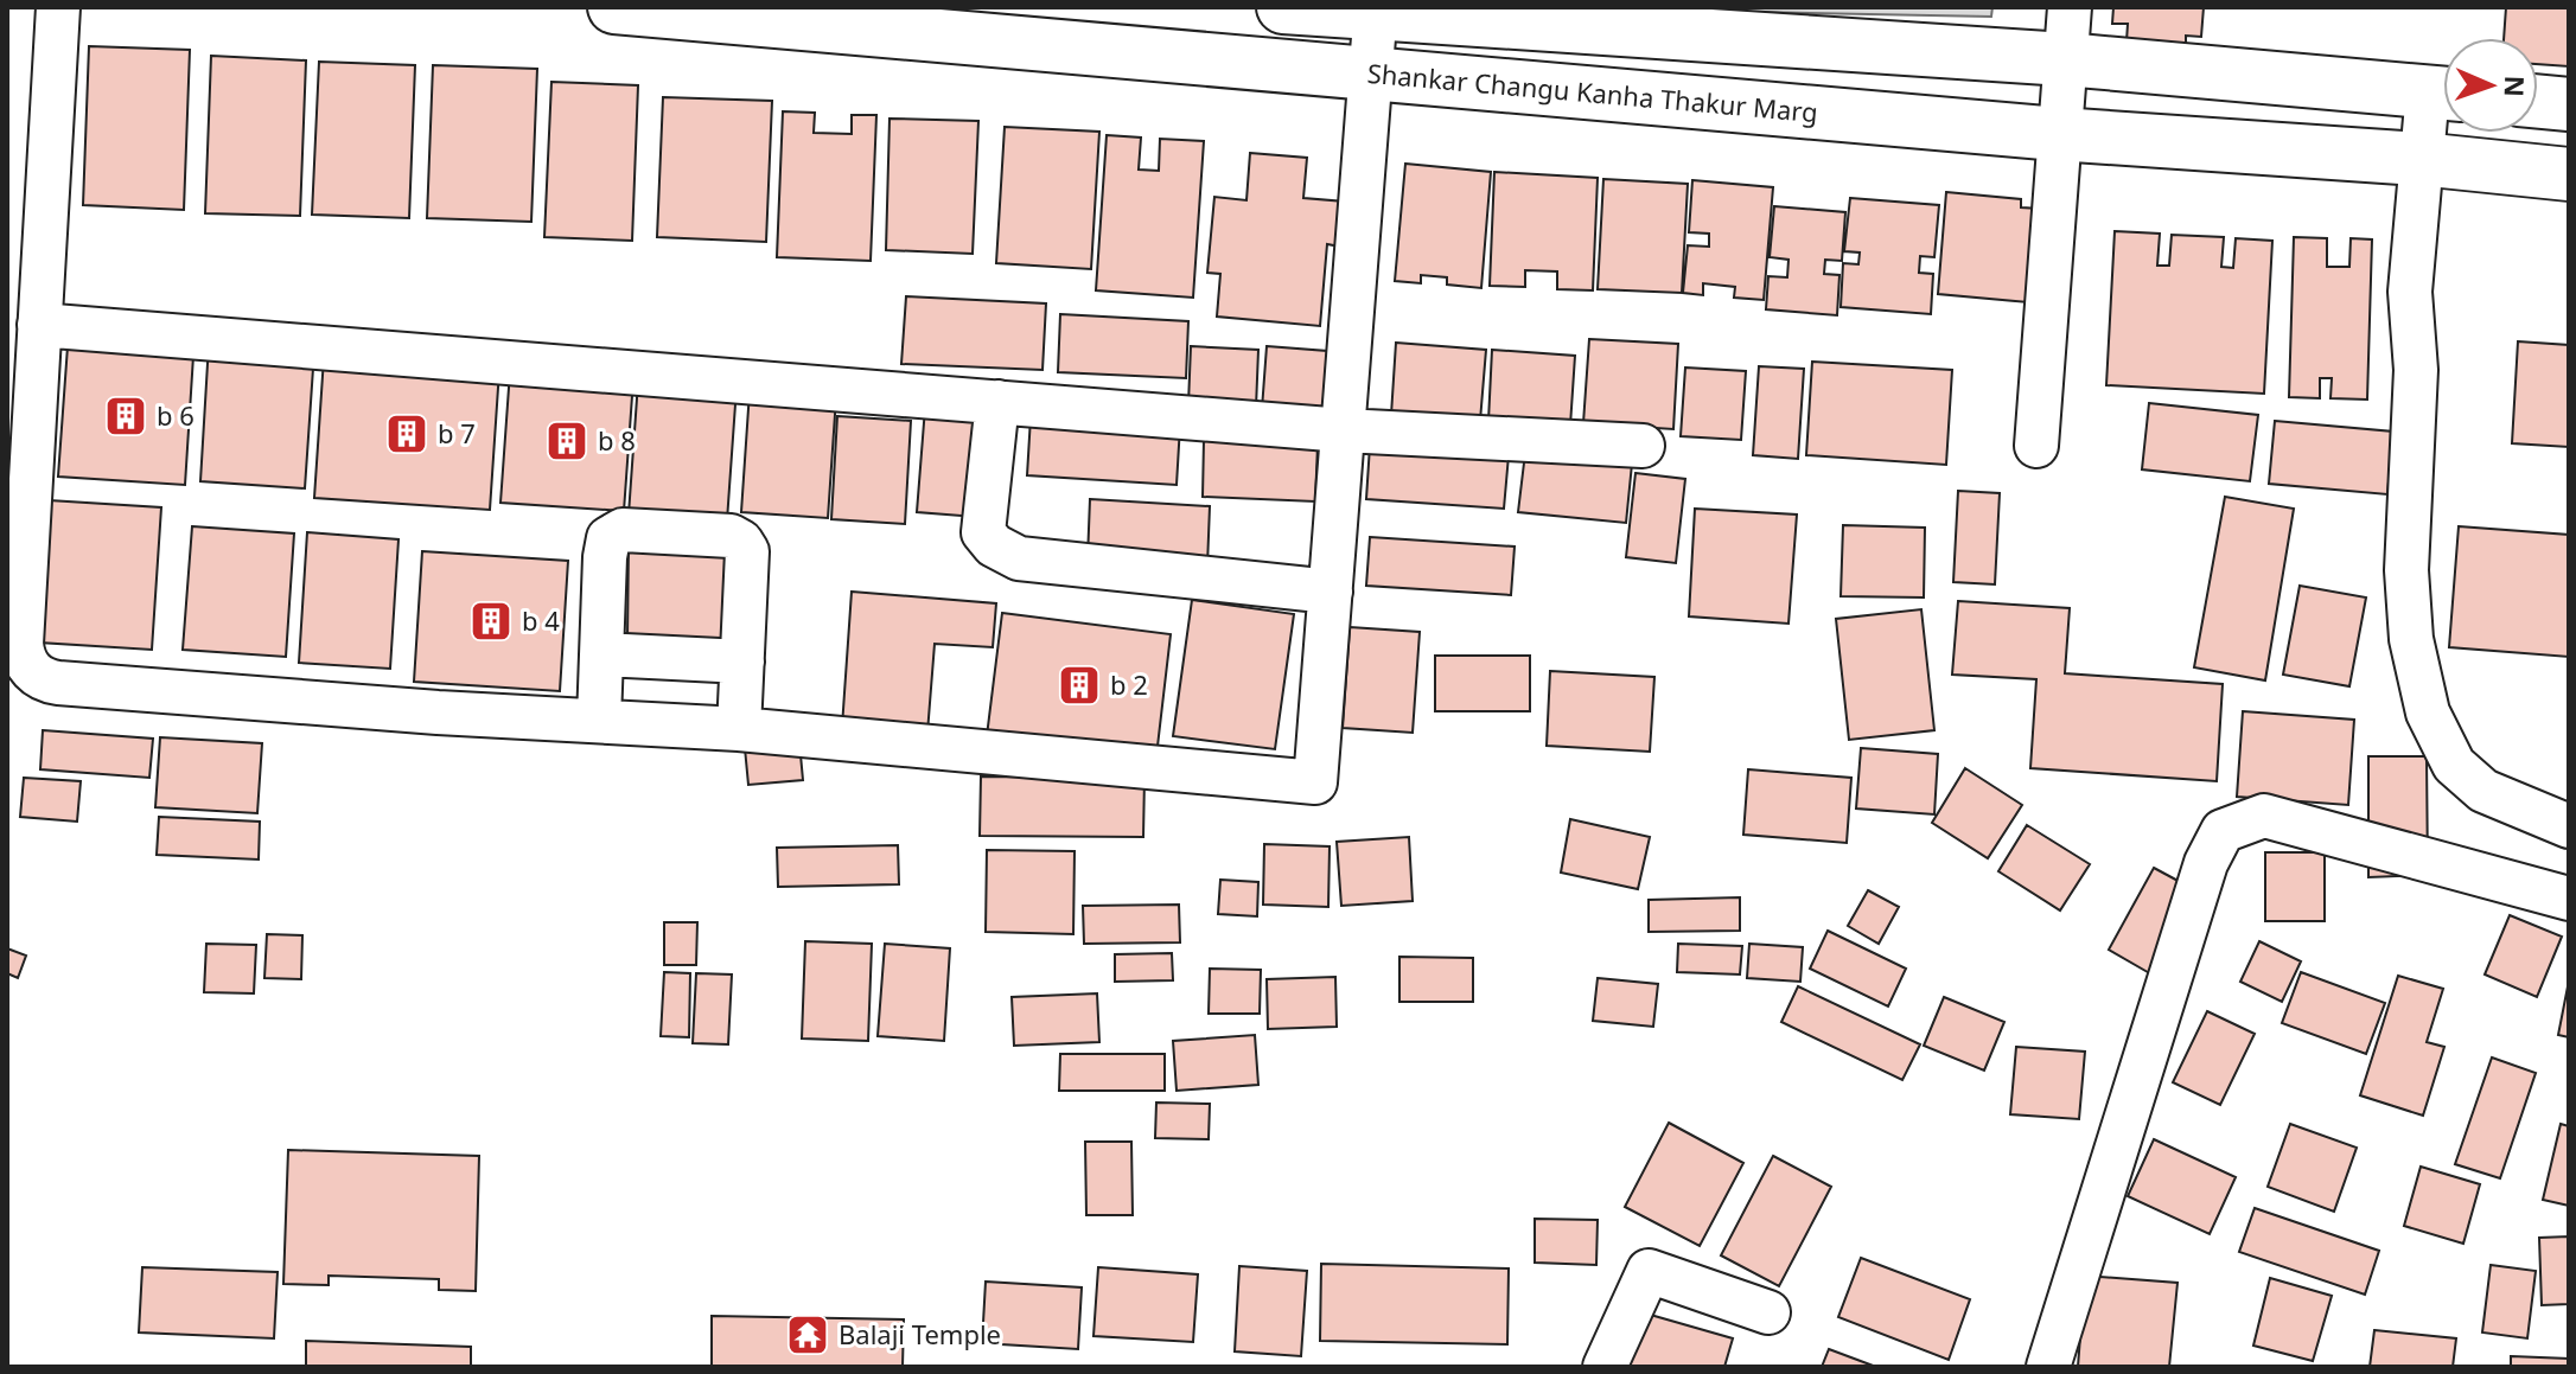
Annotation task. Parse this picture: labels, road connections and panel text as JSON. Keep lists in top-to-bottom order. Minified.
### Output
{"streets":{"street":["Shankar Changu Kanha Thakur Marg"]},"places":{"building":["b 6","b 7","b 8","b 4","b 2"],"temple":["Balaji Temple"]},"north":"right"}
